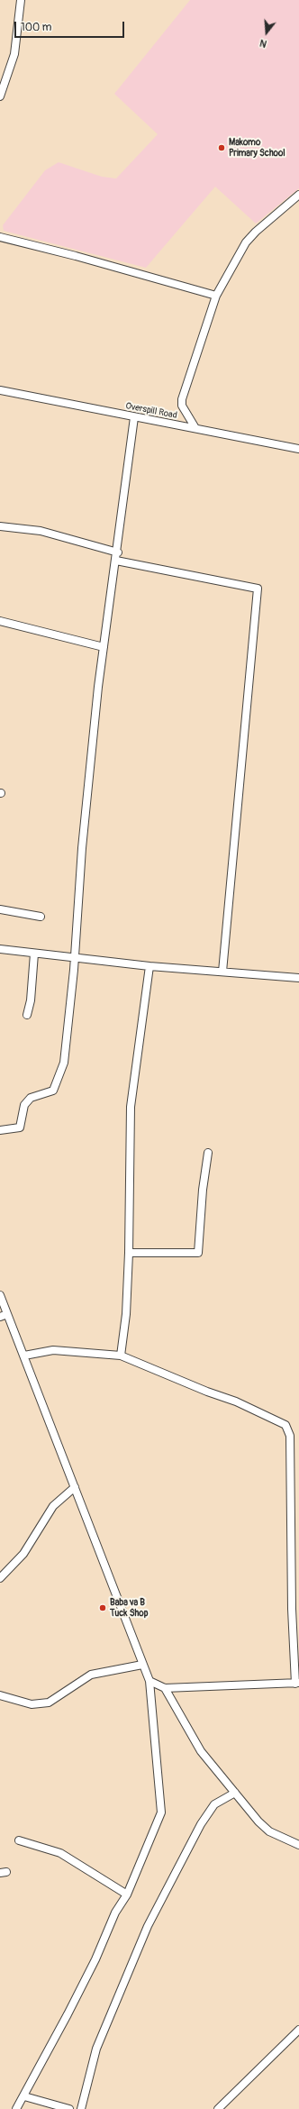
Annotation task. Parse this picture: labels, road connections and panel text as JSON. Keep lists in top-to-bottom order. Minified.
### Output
{"streets":{"street":["Overspill Road"]},"places":["Makomo Primary School","Baba va B Tuck Shop"],"scale_bar":"100 m","north":"bottom"}
